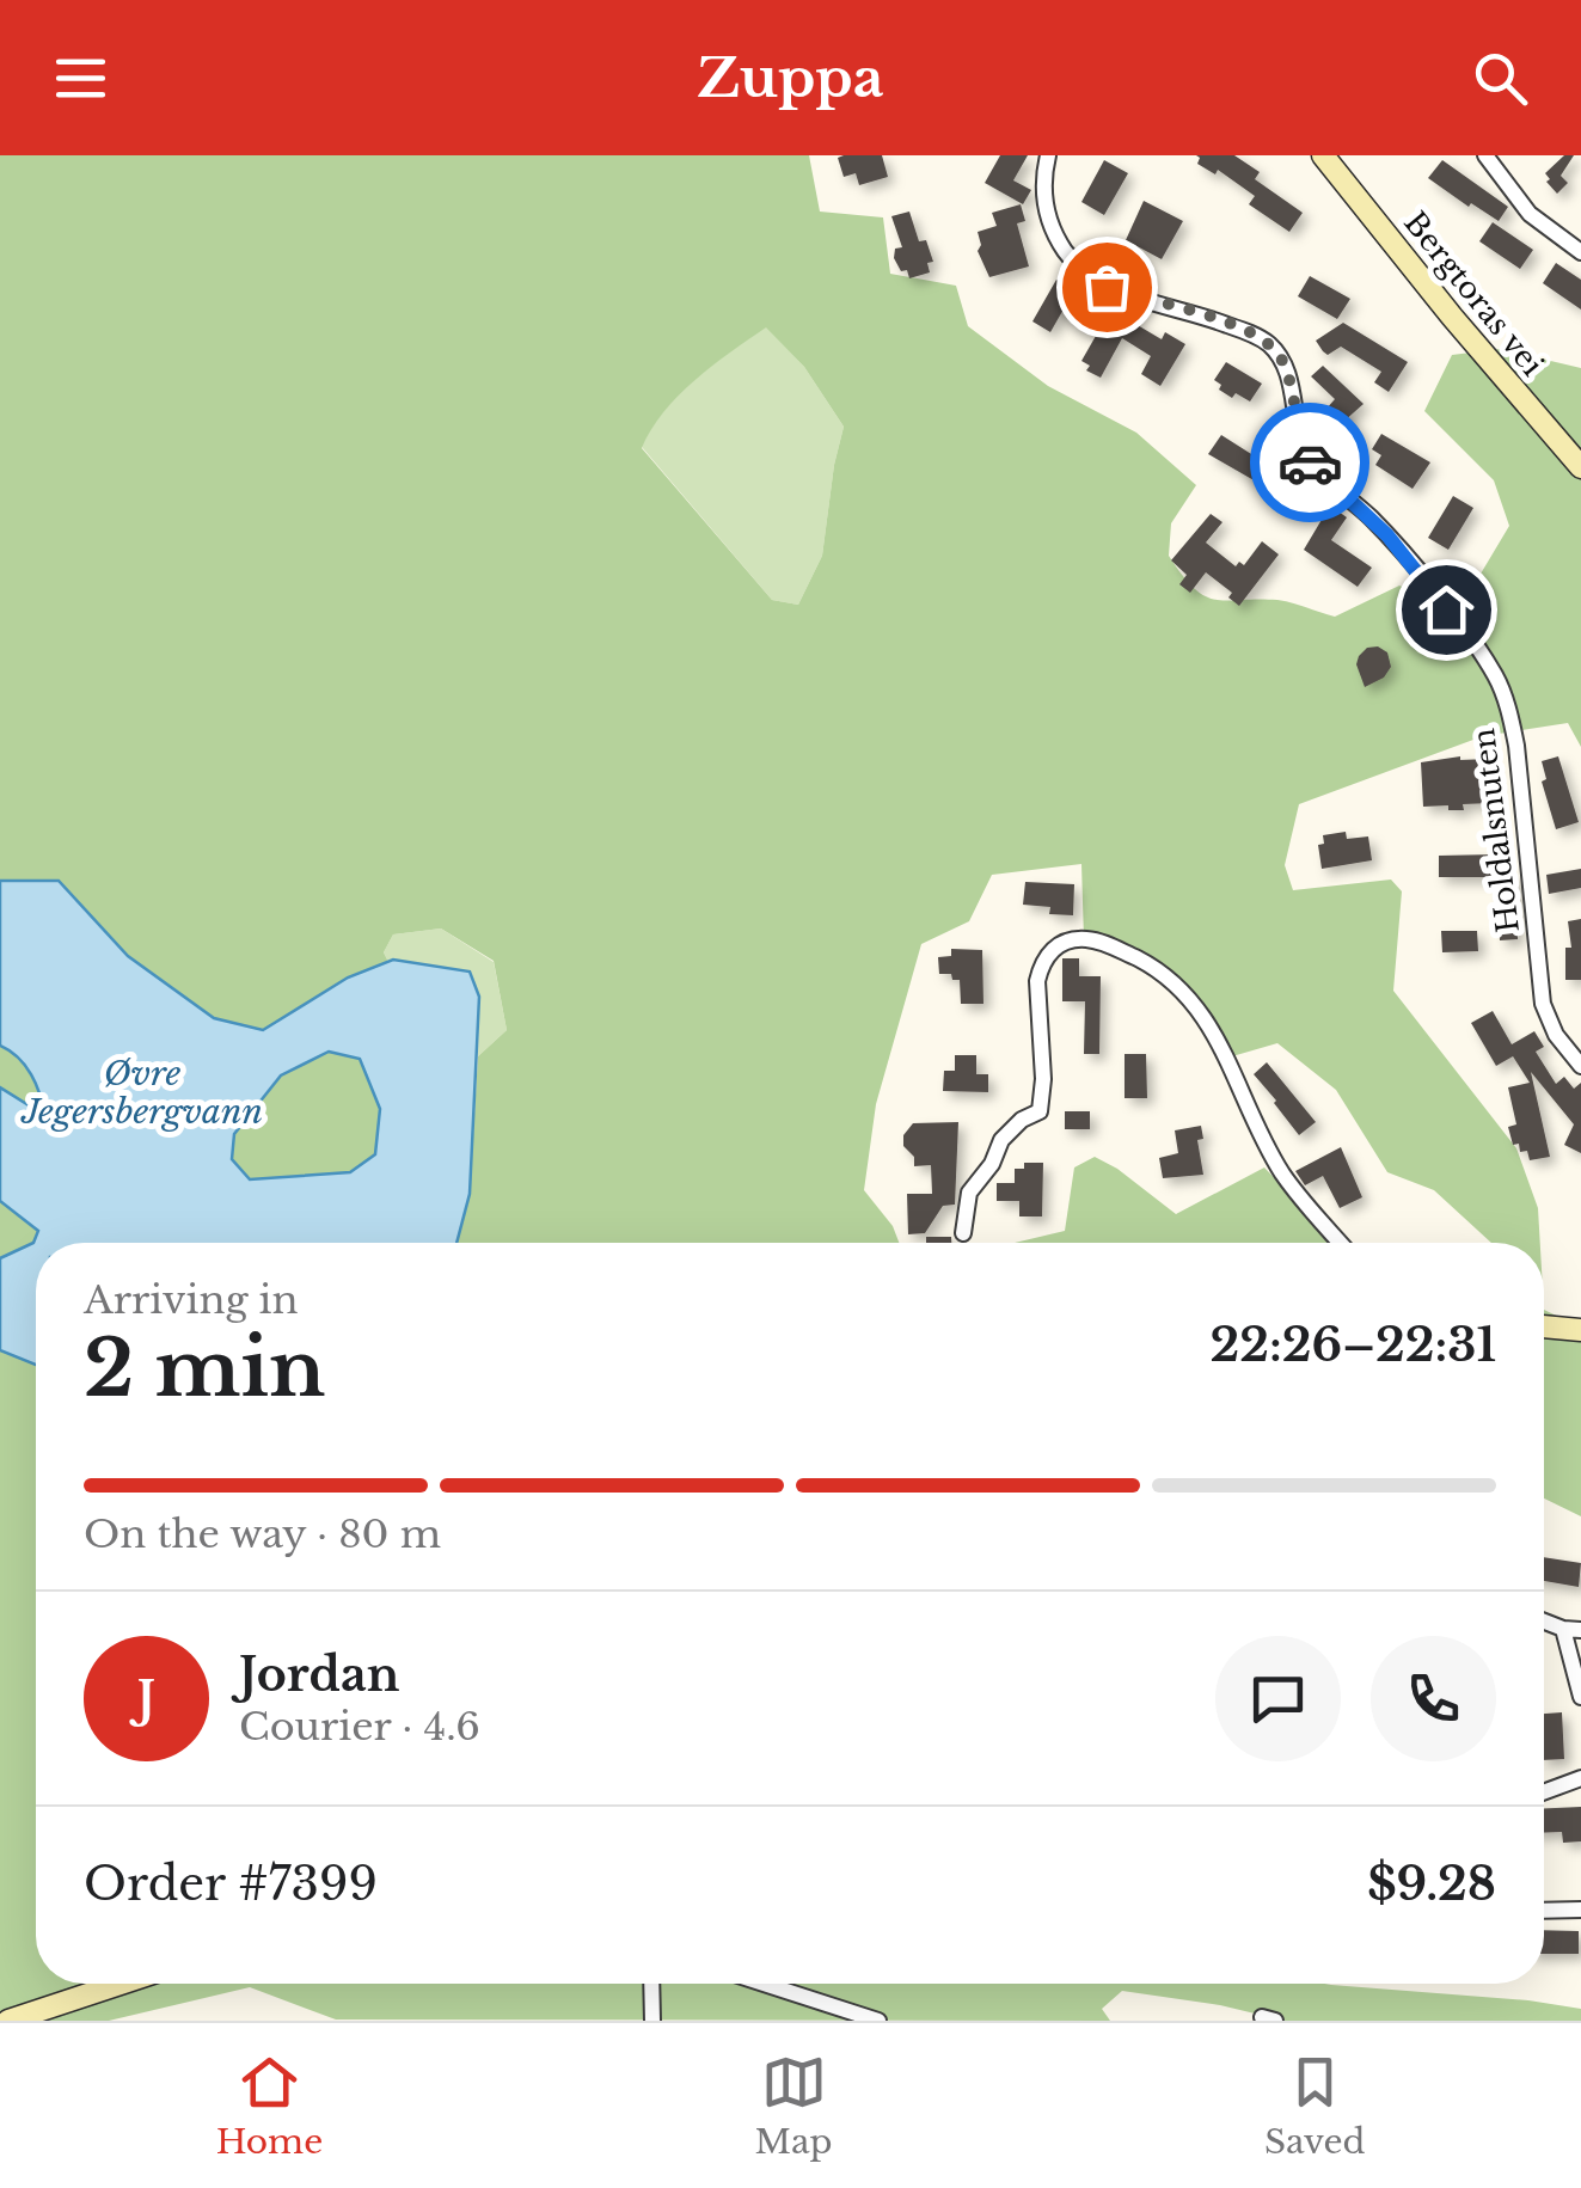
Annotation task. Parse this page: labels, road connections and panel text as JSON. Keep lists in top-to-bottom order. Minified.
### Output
{"streets":{"street":["Bergtoras vei","Holdalsnuten"]},"water":["Øvre Jegersbergvann"],"page":{"header":"Zuppa","heading":["2 min","Arriving in","22:26–22:31"],"panel":["Jordan","Courier · 4.6","Order #7399","$9.28"],"bar":"On the way · 80 m","round":"J","tabs":["Home","Map","Saved"]}}
